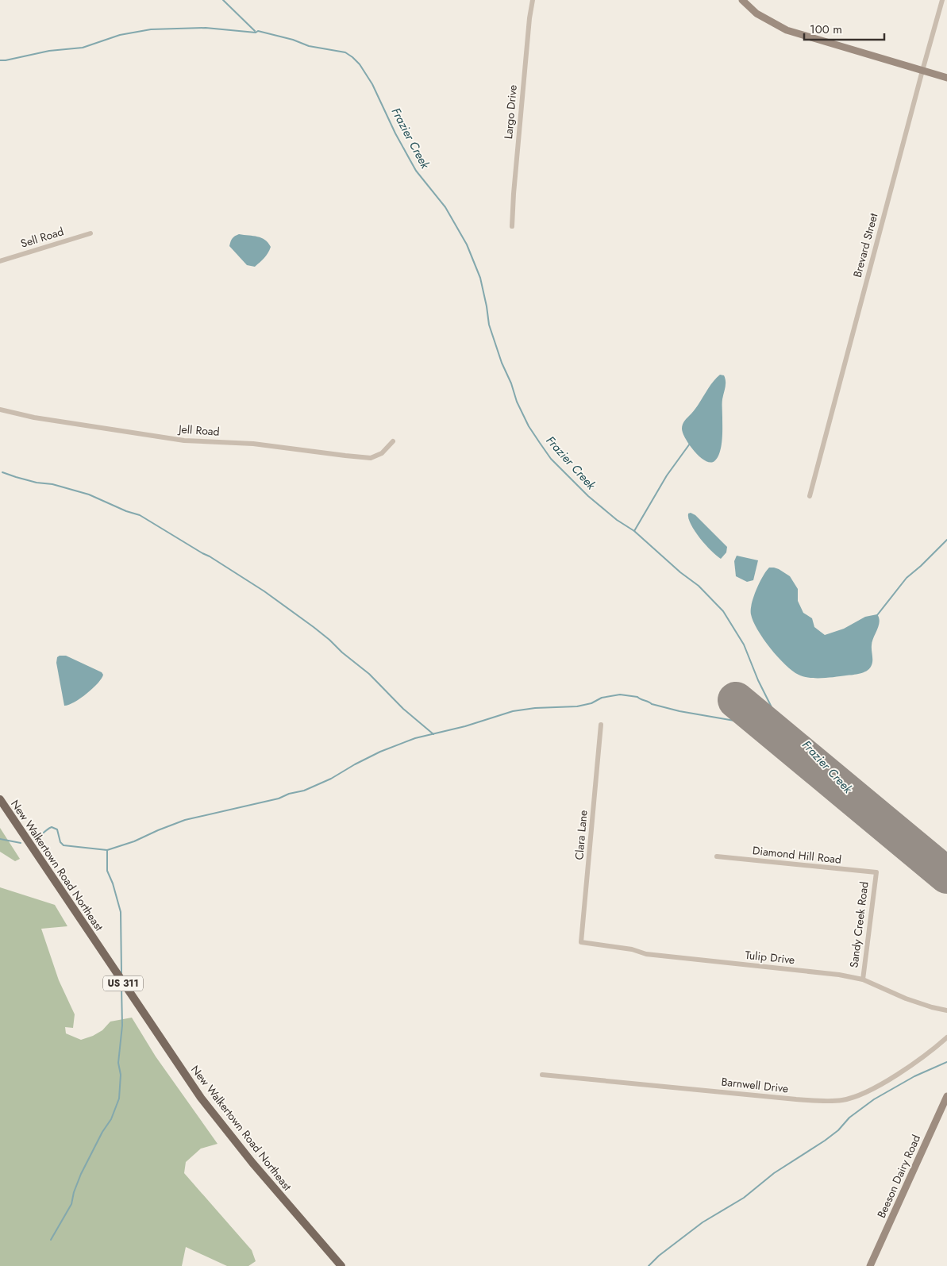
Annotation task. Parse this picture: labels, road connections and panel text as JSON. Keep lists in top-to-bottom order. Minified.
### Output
{"streets":{"main road":["New Walkertown Road Northeast","US 311"],"street":["Largo Drive","Sell Road","Brevard Street","Jell Road","Clara Lane","Diamond Hill Road","Sandy Creek Road","Tulip Drive","Barnwell Drive","Beeson Dairy Road"]},"crossings":[["Clara Lane","Tulip Drive"],["Diamond Hill Road","Sandy Creek Road"],["Sandy Creek Road","Tulip Drive"]],"water":["Frazier Creek"],"scale_bar":"100 m"}
